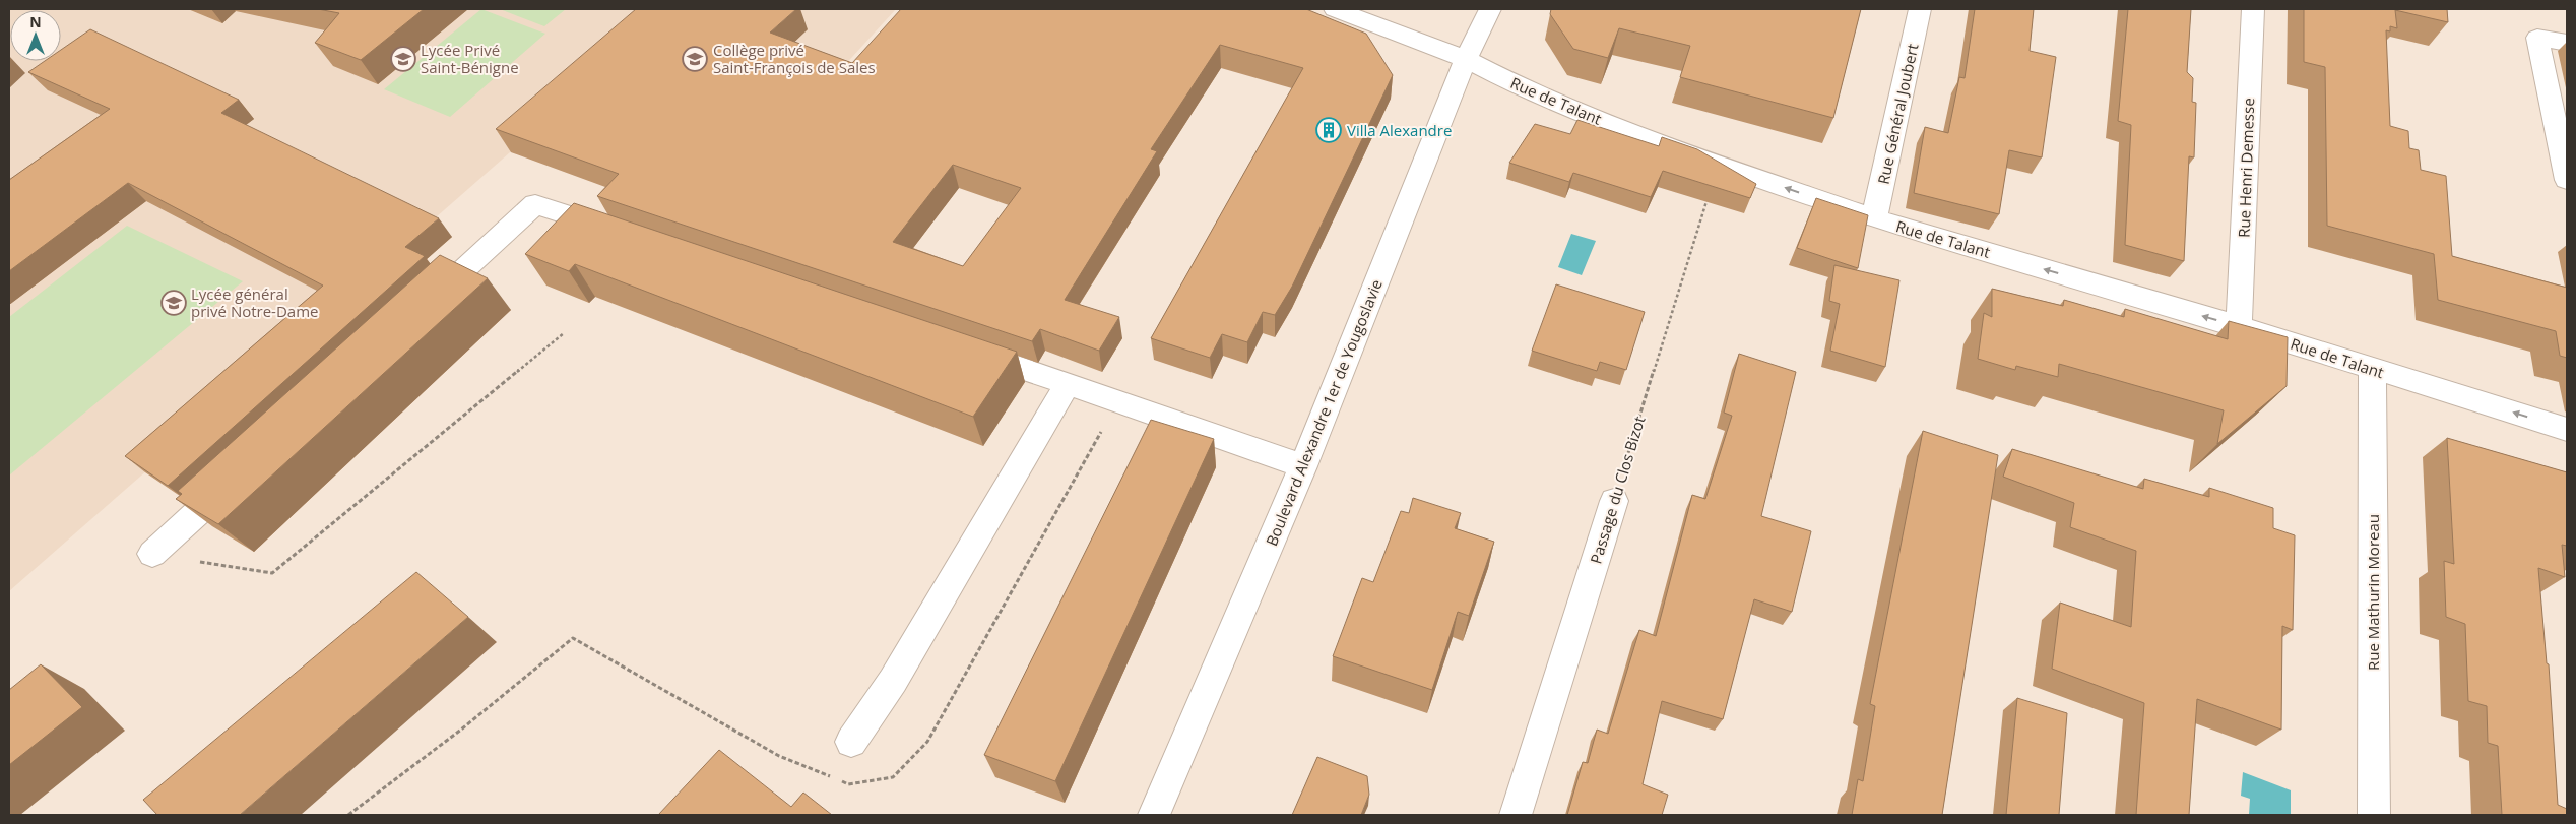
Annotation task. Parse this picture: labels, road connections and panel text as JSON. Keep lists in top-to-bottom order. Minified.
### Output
{"streets":{"street":["Rue de Talant","Rue Général Joubert","Rue Henri Demesse","Boulevard Alexandre 1er de Yougoslavie","Passage du Clos Bizot","Rue Mathurin Moreau"]},"crossings":[["Rue de Talant","Rue Général Joubert"],["Rue de Talant","Rue Henri Demesse"],["Rue de Talant","Boulevard Alexandre 1er de Yougoslavie"],["Rue de Talant","Passage du Clos Bizot"],["Rue de Talant","Rue Mathurin Moreau"]],"one_way":["Rue de Talant"],"places":{"school or university":["Lycée Privé Saint-Bénigne","Collège privé Saint-François de Sales","Lycée général privé Notre-Dame"],"building":["Villa Alexandre"]},"north":"top"}
